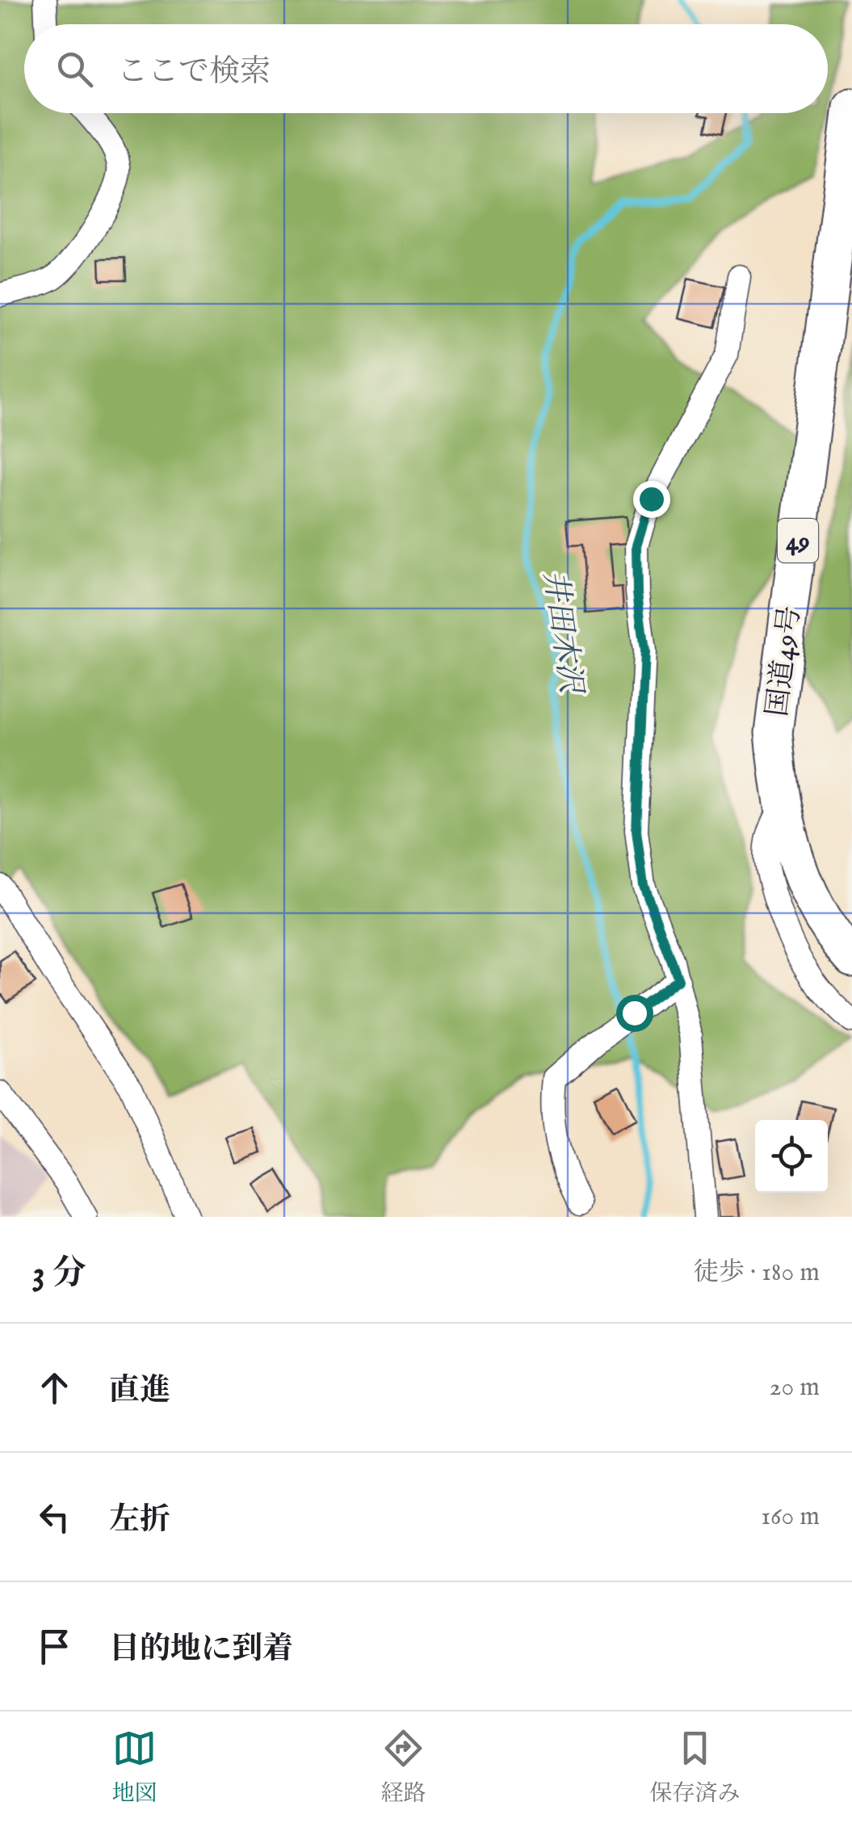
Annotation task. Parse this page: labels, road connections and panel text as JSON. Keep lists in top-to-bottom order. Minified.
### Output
{"streets":{"highway":["49","国道49号"]},"water":["井田木沢"],"page":{"search":"ここで検索","heading":["3 分","徒歩 · 180 m"],"list":[["直進","20 m"],["左折","160 m"],"目的地に到着"],"nav":["地図","経路","保存済み"]}}
